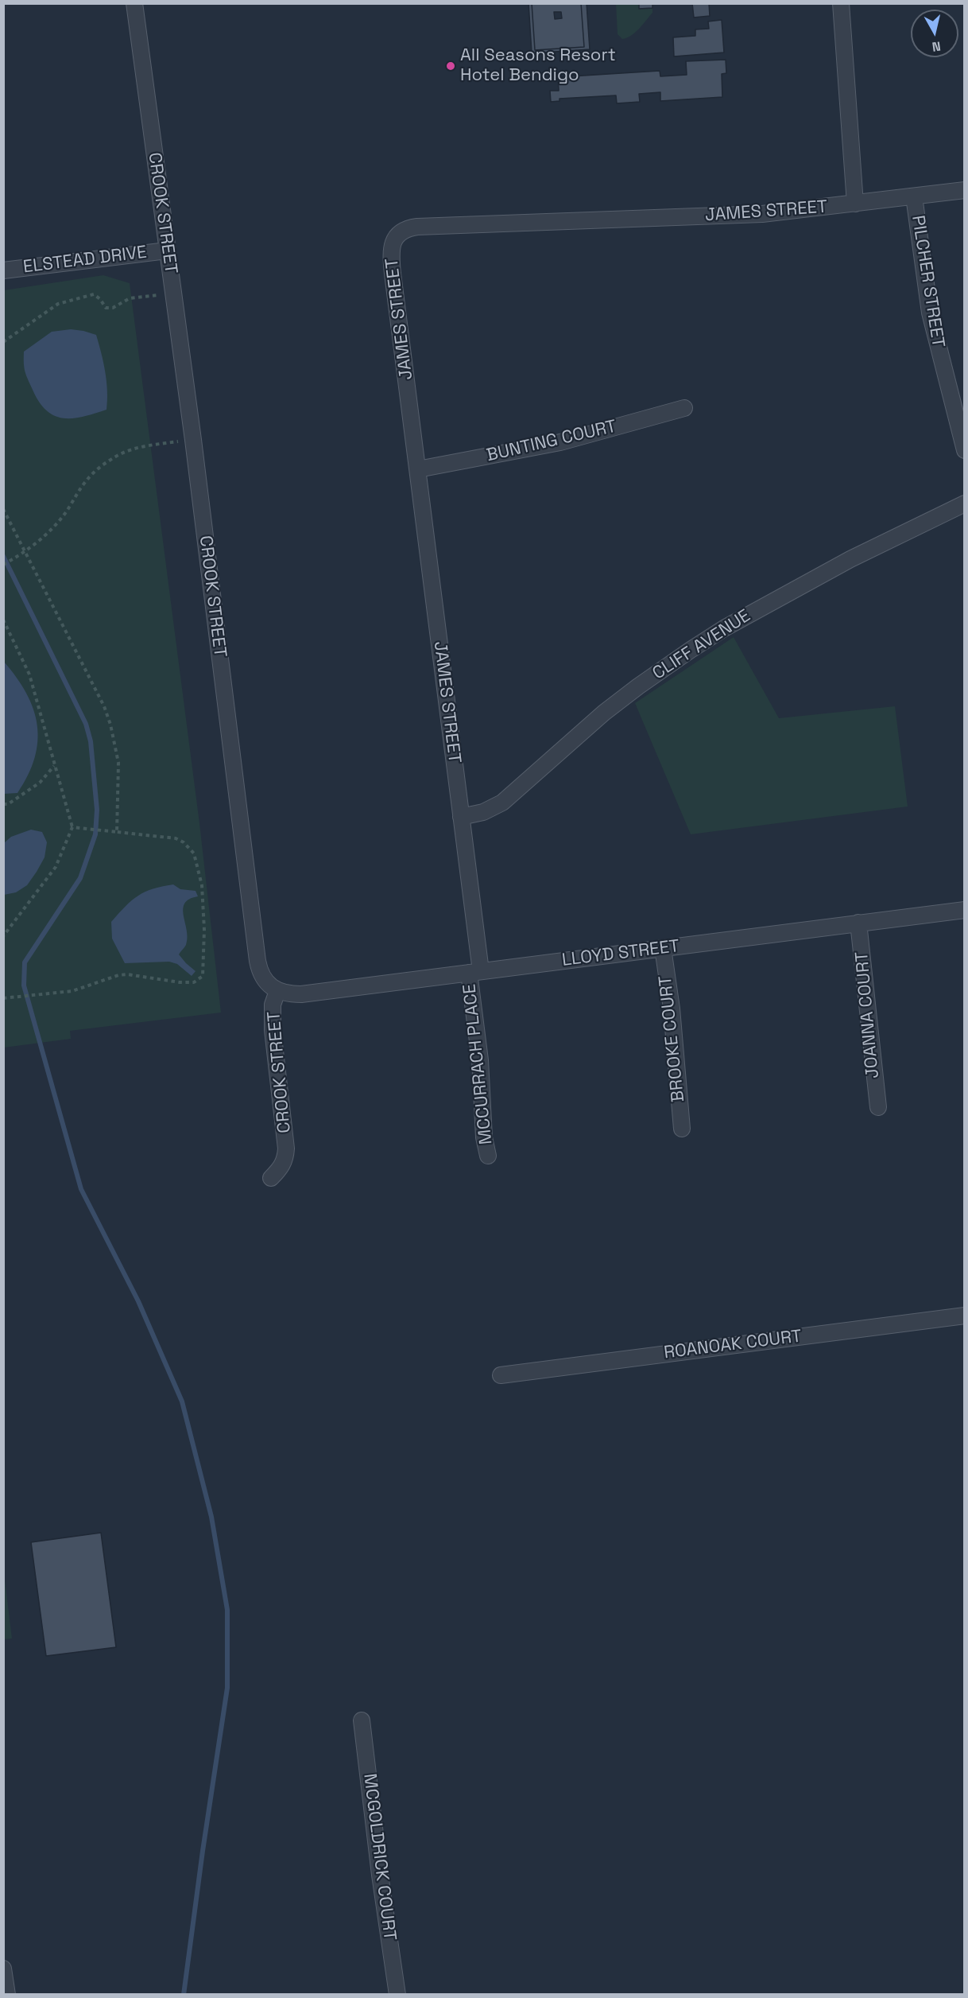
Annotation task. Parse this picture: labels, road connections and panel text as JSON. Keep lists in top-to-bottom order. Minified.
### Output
{"streets":{"street":["JAMES STREET","CROOK STREET","ELSTEAD DRIVE","PILCHER STREET","BUNTING COURT","CLIFF AVENUE","LLOYD STREET","JOANNA COURT","BROOKE COURT","MCCURRACH PLACE","ROANOAK COURT","MCGOLDRICK COURT"]},"crossings":[["JAMES STREET","PILCHER STREET"],["JAMES STREET","BUNTING COURT"],["JAMES STREET","CLIFF AVENUE"],["JAMES STREET","LLOYD STREET"],["JAMES STREET","MCCURRACH PLACE"],["CROOK STREET","ELSTEAD DRIVE"],["CROOK STREET","LLOYD STREET"],["LLOYD STREET","JOANNA COURT"],["LLOYD STREET","BROOKE COURT"],["LLOYD STREET","MCCURRACH PLACE"]],"places":["All Seasons Resort Hotel Bendigo"],"north":"bottom"}
